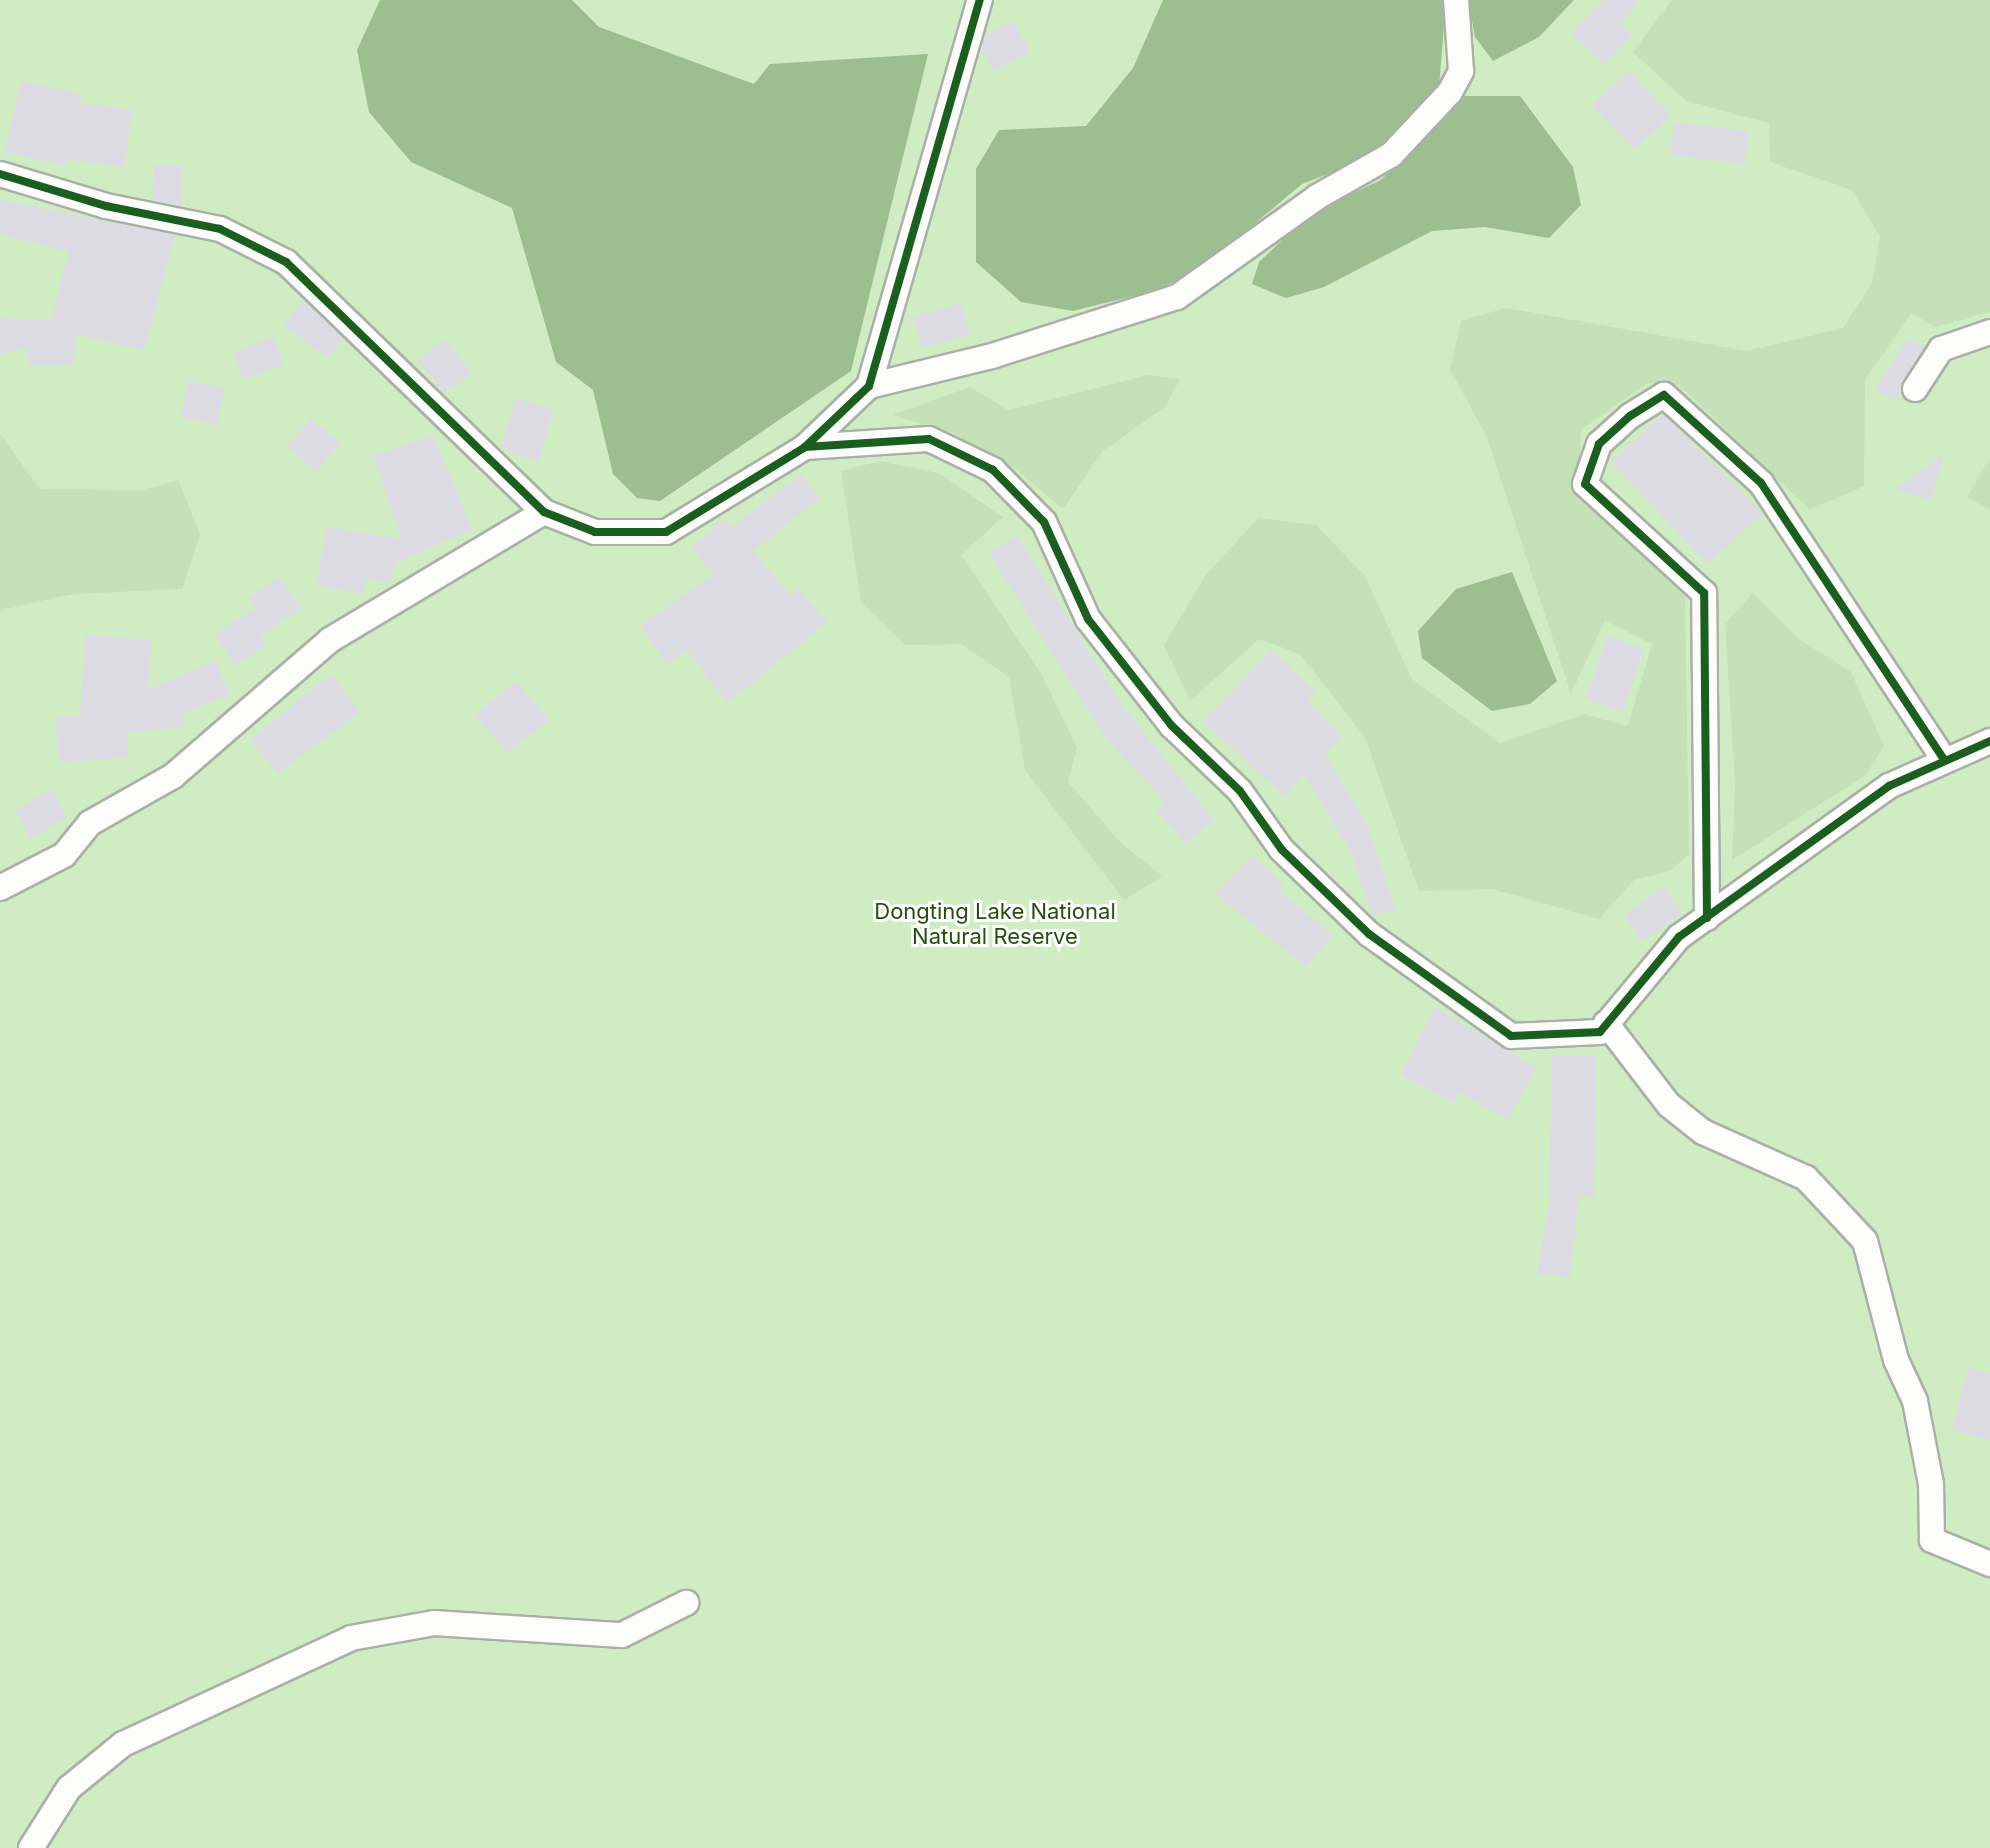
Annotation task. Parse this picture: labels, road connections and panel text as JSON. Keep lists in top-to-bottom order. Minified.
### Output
{"parks":["Dongting Lake National Natural Reserve"]}
